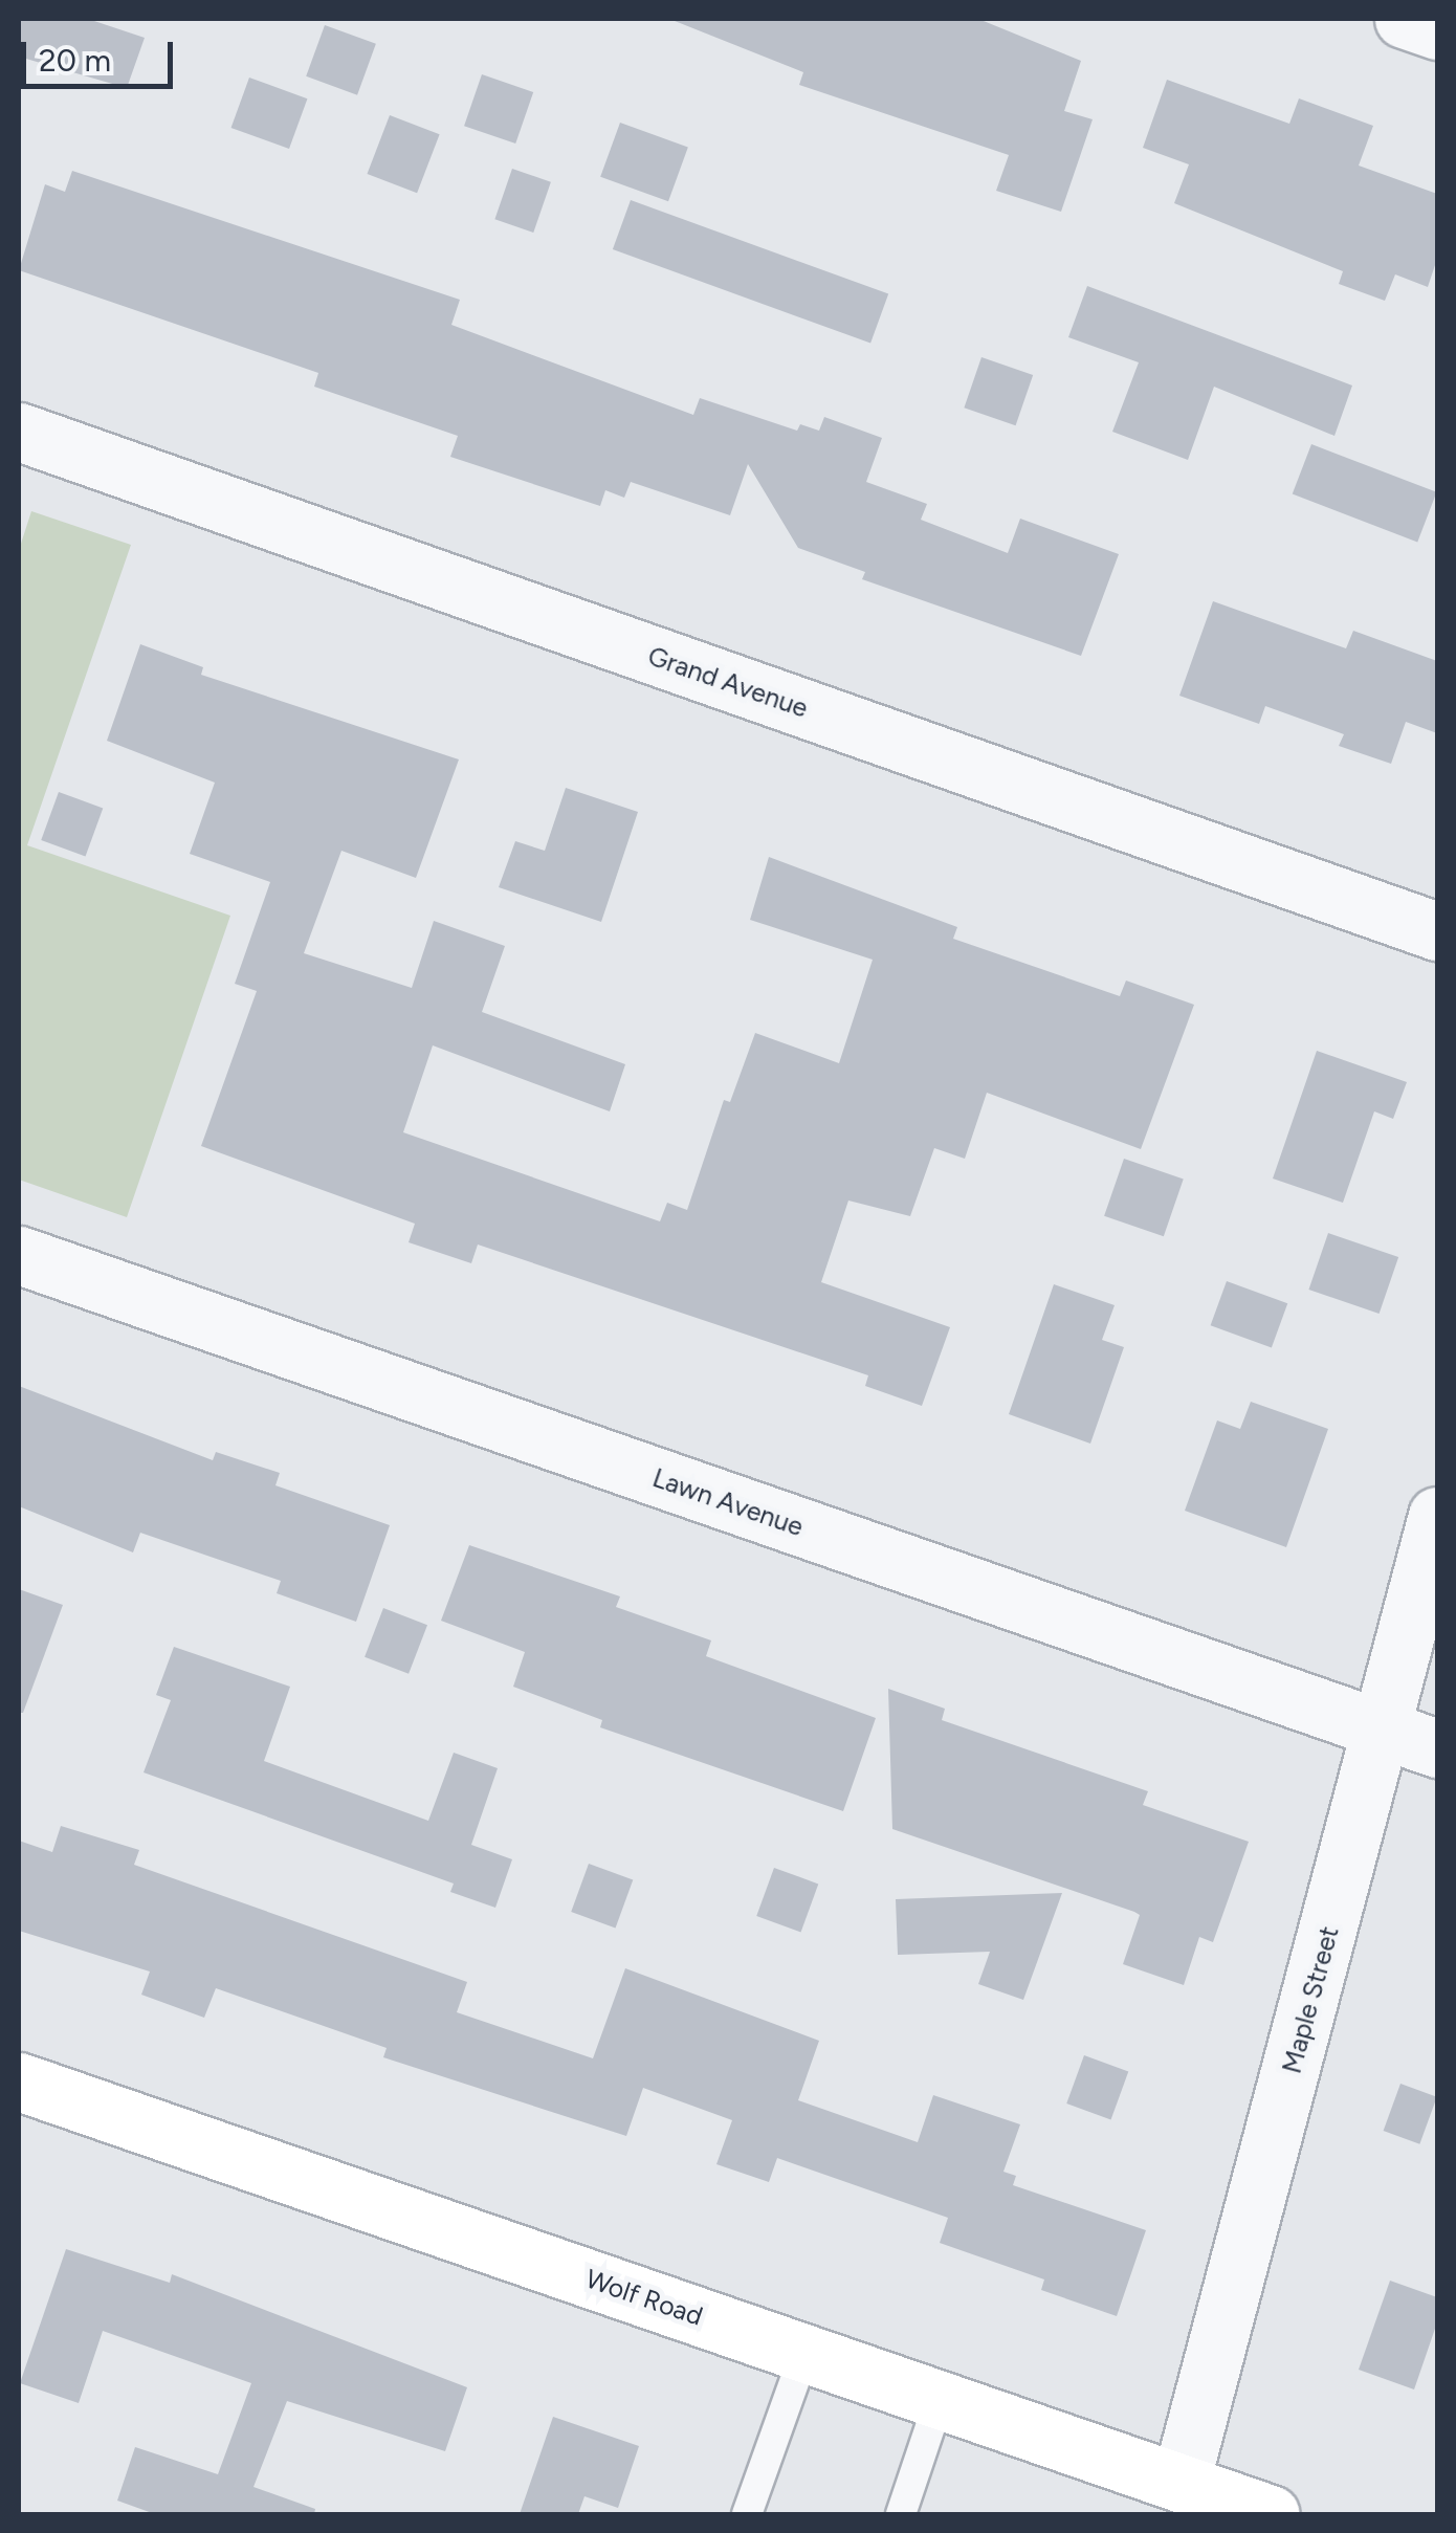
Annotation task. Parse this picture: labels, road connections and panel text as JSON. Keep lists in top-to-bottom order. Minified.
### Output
{"streets":{"main road":["Wolf Road"],"street":["Grand Avenue","Lawn Avenue","Maple Street"]},"crossings":[["Lawn Avenue","Maple Street"],["Maple Street","Wolf Road"]],"scale_bar":"20 m"}
